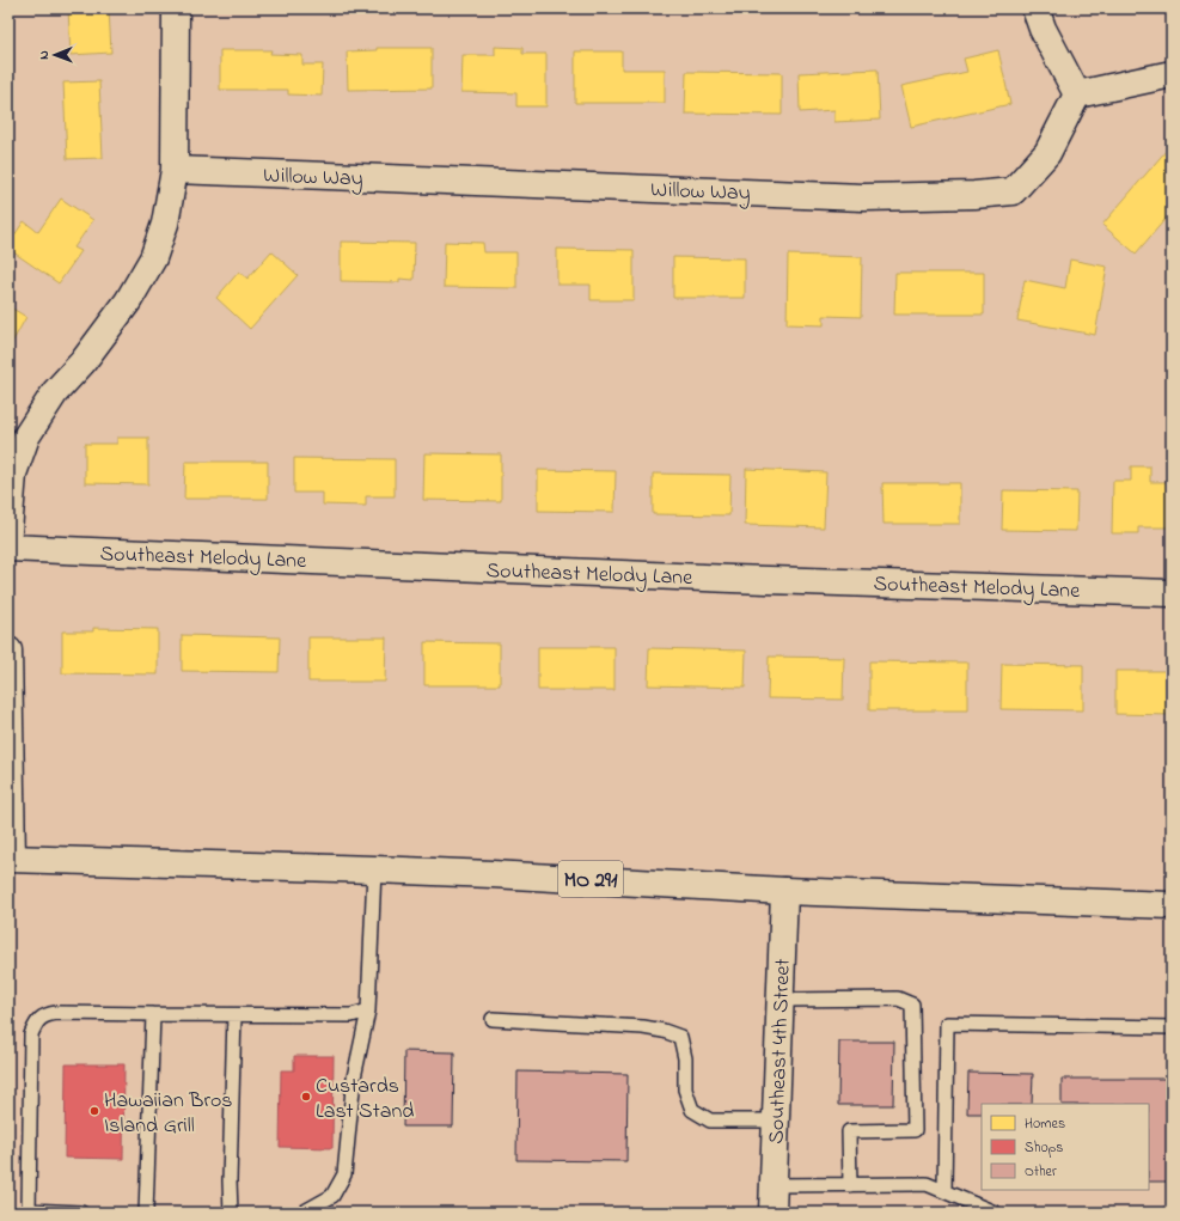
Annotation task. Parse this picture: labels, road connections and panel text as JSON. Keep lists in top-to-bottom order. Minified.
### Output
{"streets":{"street":["Willow Way","Southeast Melody Lane","MO 291","Southeast 4th Street"]},"crossings":[["MO 291","Southeast 4th Street"]],"places":["Custards Last Stand","Hawaiian Bros Island Grill"],"legend":["Homes","Shops","Other"],"north":"left"}
